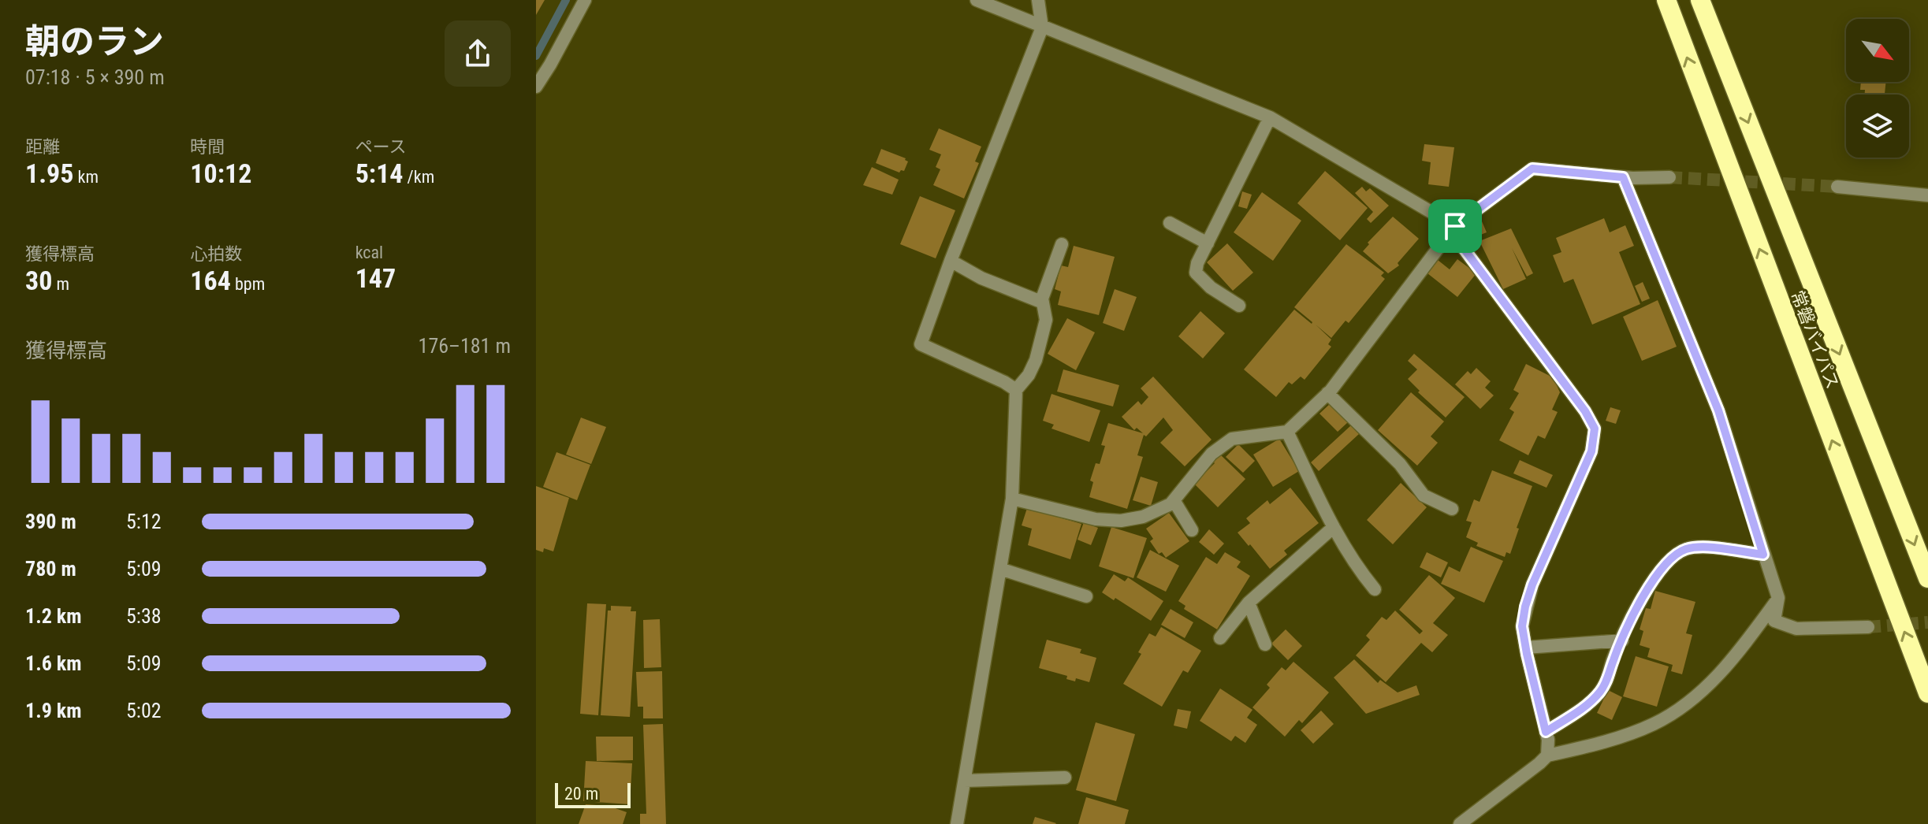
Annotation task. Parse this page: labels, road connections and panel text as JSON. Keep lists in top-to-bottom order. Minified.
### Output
{"streets":{"highway":["常磐バイパス"]},"scale_bar":"20 m","north":"bottom right","page":{"heading":["朝のラン","07:18 · 5 × 390 m"],"stats":[["距離","1.95 km"],["時間","10:12"],["ペース","5:14 /km"],["獲得標高","30 m"],["心拍数","164 bpm"],["kcal","147"]],"chart":["獲得標高","176–181 m"],"list":[{"name":"390 m","note":"5:12"},{"name":"780 m","note":"5:09"},{"name":"1.2 km","note":"5:38"},{"name":"1.6 km","note":"5:09"},{"name":"1.9 km","note":"5:02"}],"scale":"20 m"}}
